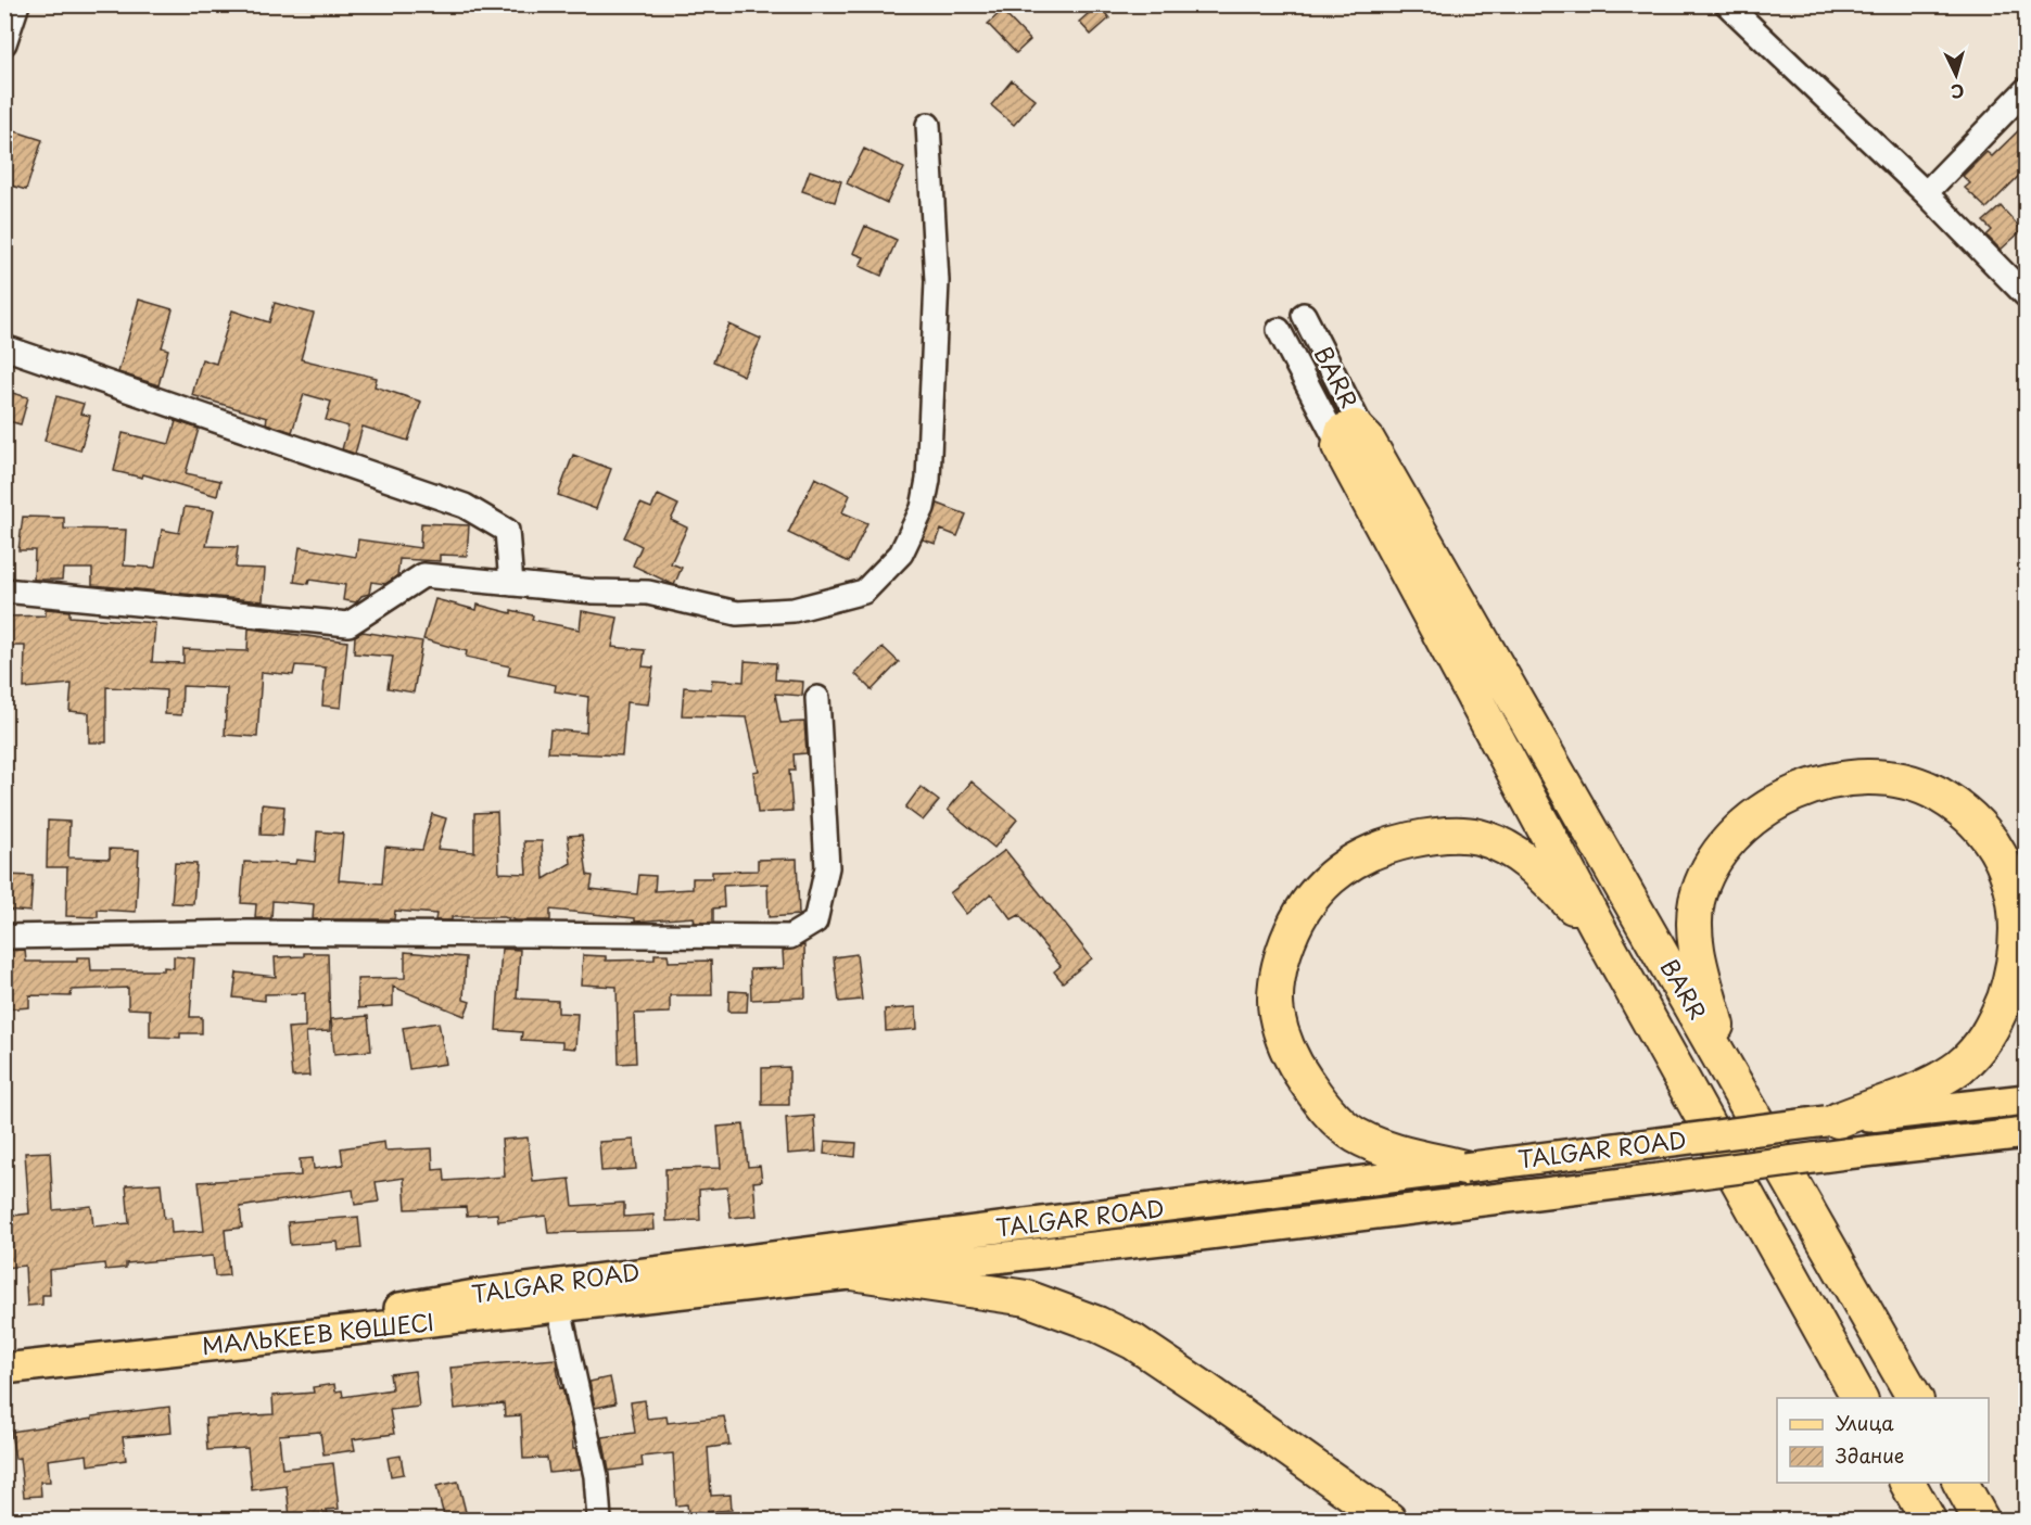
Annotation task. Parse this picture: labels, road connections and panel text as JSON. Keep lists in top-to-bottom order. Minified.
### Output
{"streets":{"highway":["BARR"],"main road":["TALGAR ROAD","МАЛЬКЕЕВ КӨШЕСІ"]},"crossings":[["TALGAR ROAD","МАЛЬКЕЕВ КӨШЕСІ"]],"legend":["Улица","Здание"],"north":"bottom"}
